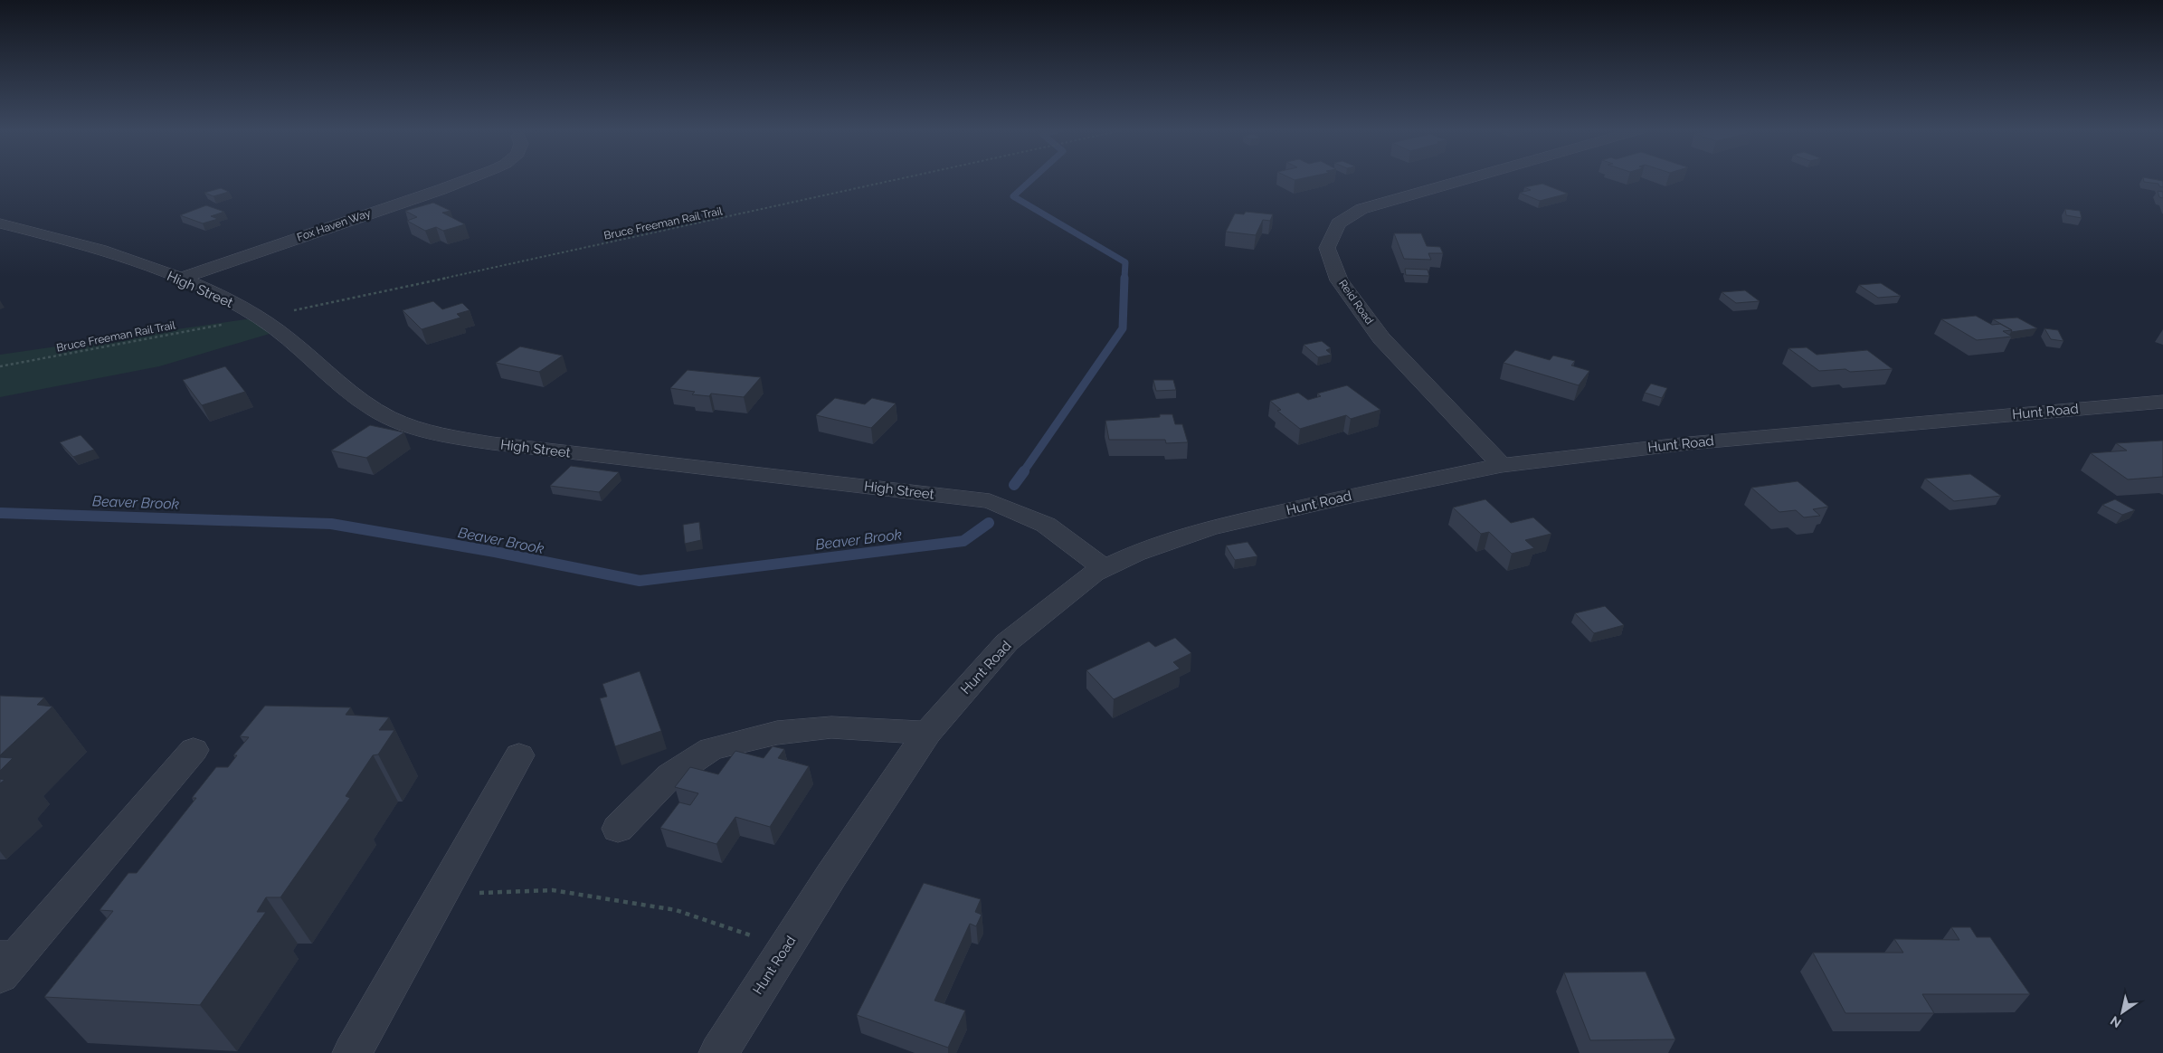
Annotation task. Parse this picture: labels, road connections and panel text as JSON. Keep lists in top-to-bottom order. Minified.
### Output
{"streets":{"street":["Fox Haven Way","High Street","Reid Road","Hunt Road"],"path":["Bruce Freeman Rail Trail"]},"crossings":[["Fox Haven Way","High Street"],["High Street","Hunt Road"],["Reid Road","Hunt Road"]],"water":["Beaver Brook"],"north":"bottom left"}
